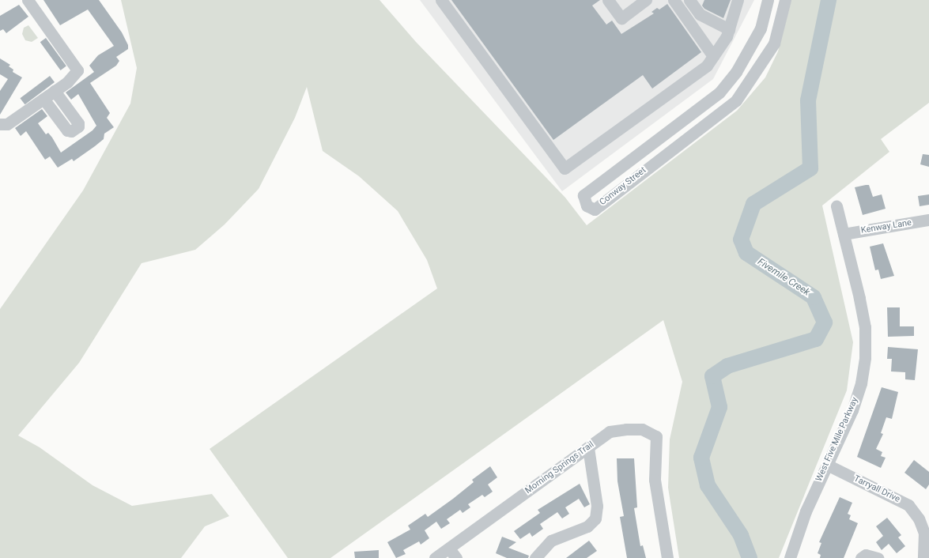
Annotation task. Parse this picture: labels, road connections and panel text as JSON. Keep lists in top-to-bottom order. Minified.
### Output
{"streets":{"street":["Conway Street","Kenway Lane","West Five Mile Parkway","Morning Springs Trail","Tarryall Drive"]},"crossings":[["Kenway Lane","West Five Mile Parkway"],["West Five Mile Parkway","Tarryall Drive"]],"water":["Fivemile Creek"]}
